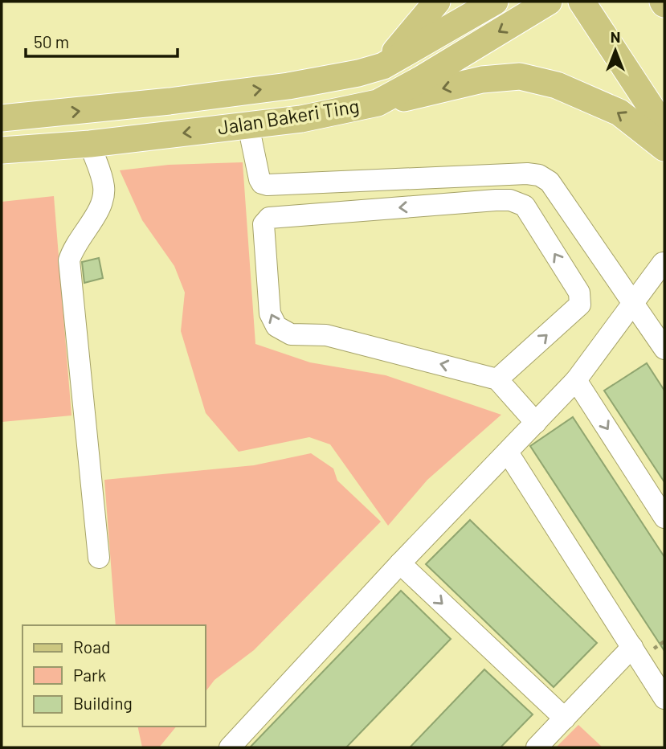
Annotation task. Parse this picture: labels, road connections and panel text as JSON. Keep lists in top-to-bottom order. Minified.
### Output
{"streets":{"main road":["Jalan Bakeri Ting"]},"legend":["Road","Park","Building"],"scale_bar":"50 m","north":"top"}
